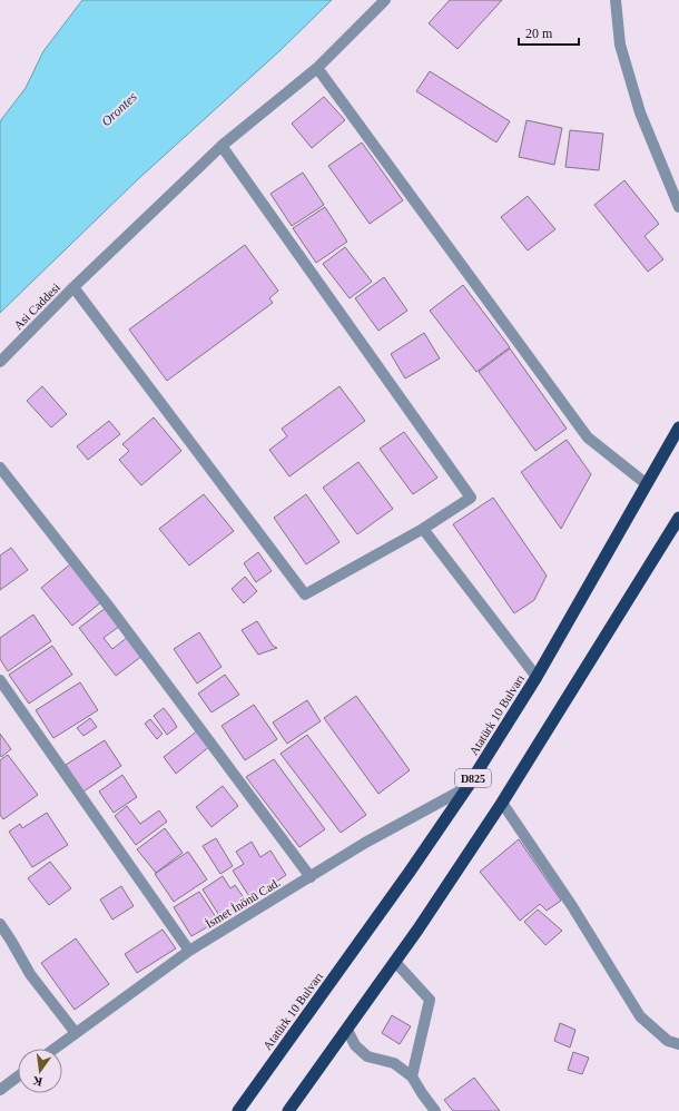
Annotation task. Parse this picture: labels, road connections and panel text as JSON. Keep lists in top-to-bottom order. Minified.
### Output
{"streets":{"highway":["Atatürk 10 Bulvarı","D825"],"street":["Asi Caddesi","İsmet İnönü Cad."]},"crossings":[["Atatürk 10 Bulvarı","İsmet İnönü Cad."]],"water":["Orontes"],"scale_bar":"20 m","north":"bottom"}
